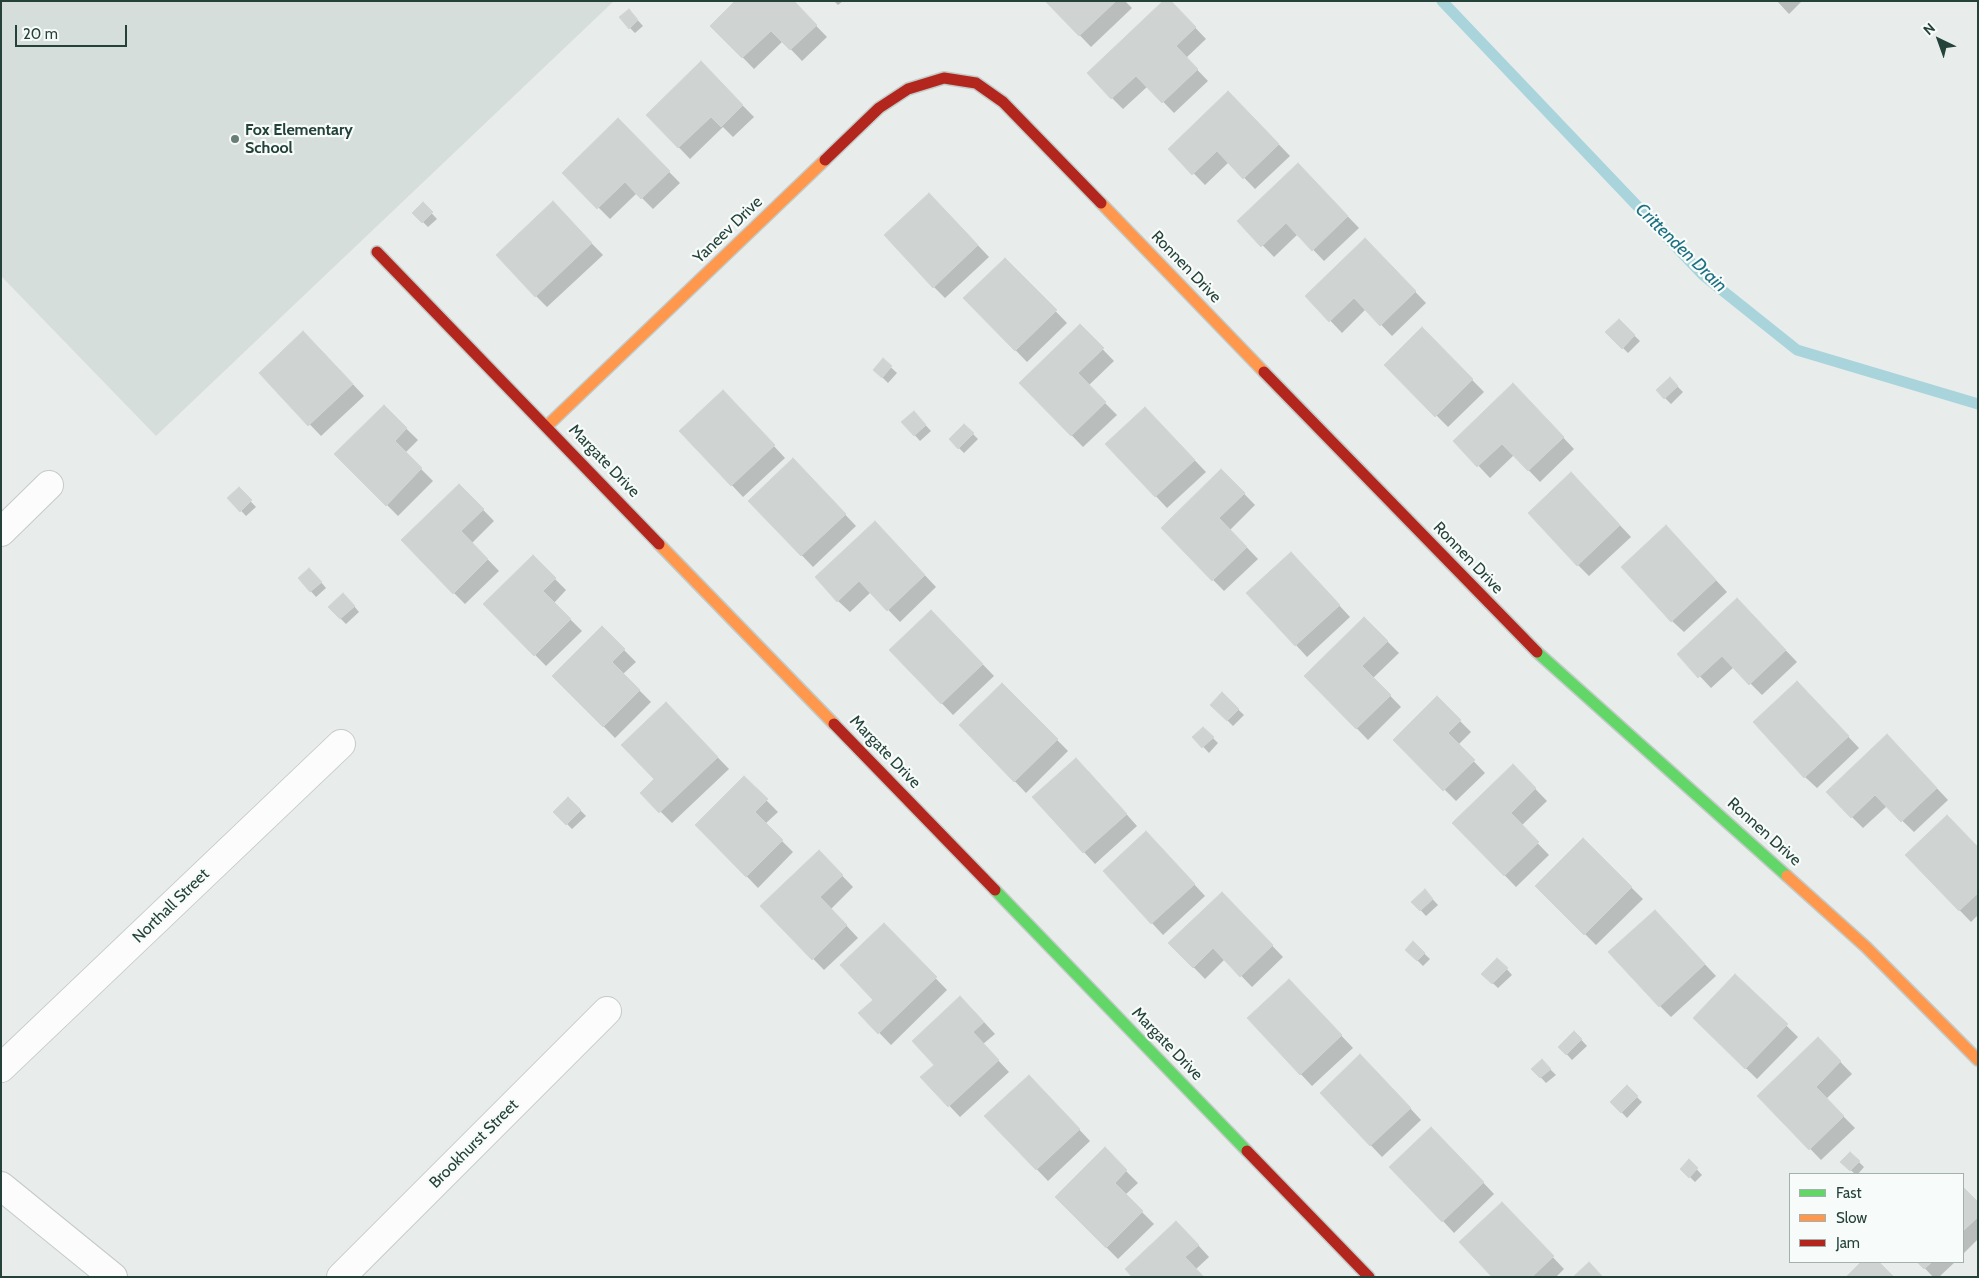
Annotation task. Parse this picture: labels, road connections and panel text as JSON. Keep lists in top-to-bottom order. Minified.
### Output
{"streets":{"street":["Yaneev Drive","Ronnen Drive","Margate Drive","Northall Street","Brookhurst Street"]},"crossings":[["Yaneev Drive","Ronnen Drive"],["Yaneev Drive","Margate Drive"]],"water":["Crittenden Drain"],"places":["Fox Elementary School"],"legend":["Fast","Slow","Jam"],"scale_bar":"20 m","north":"top left"}
